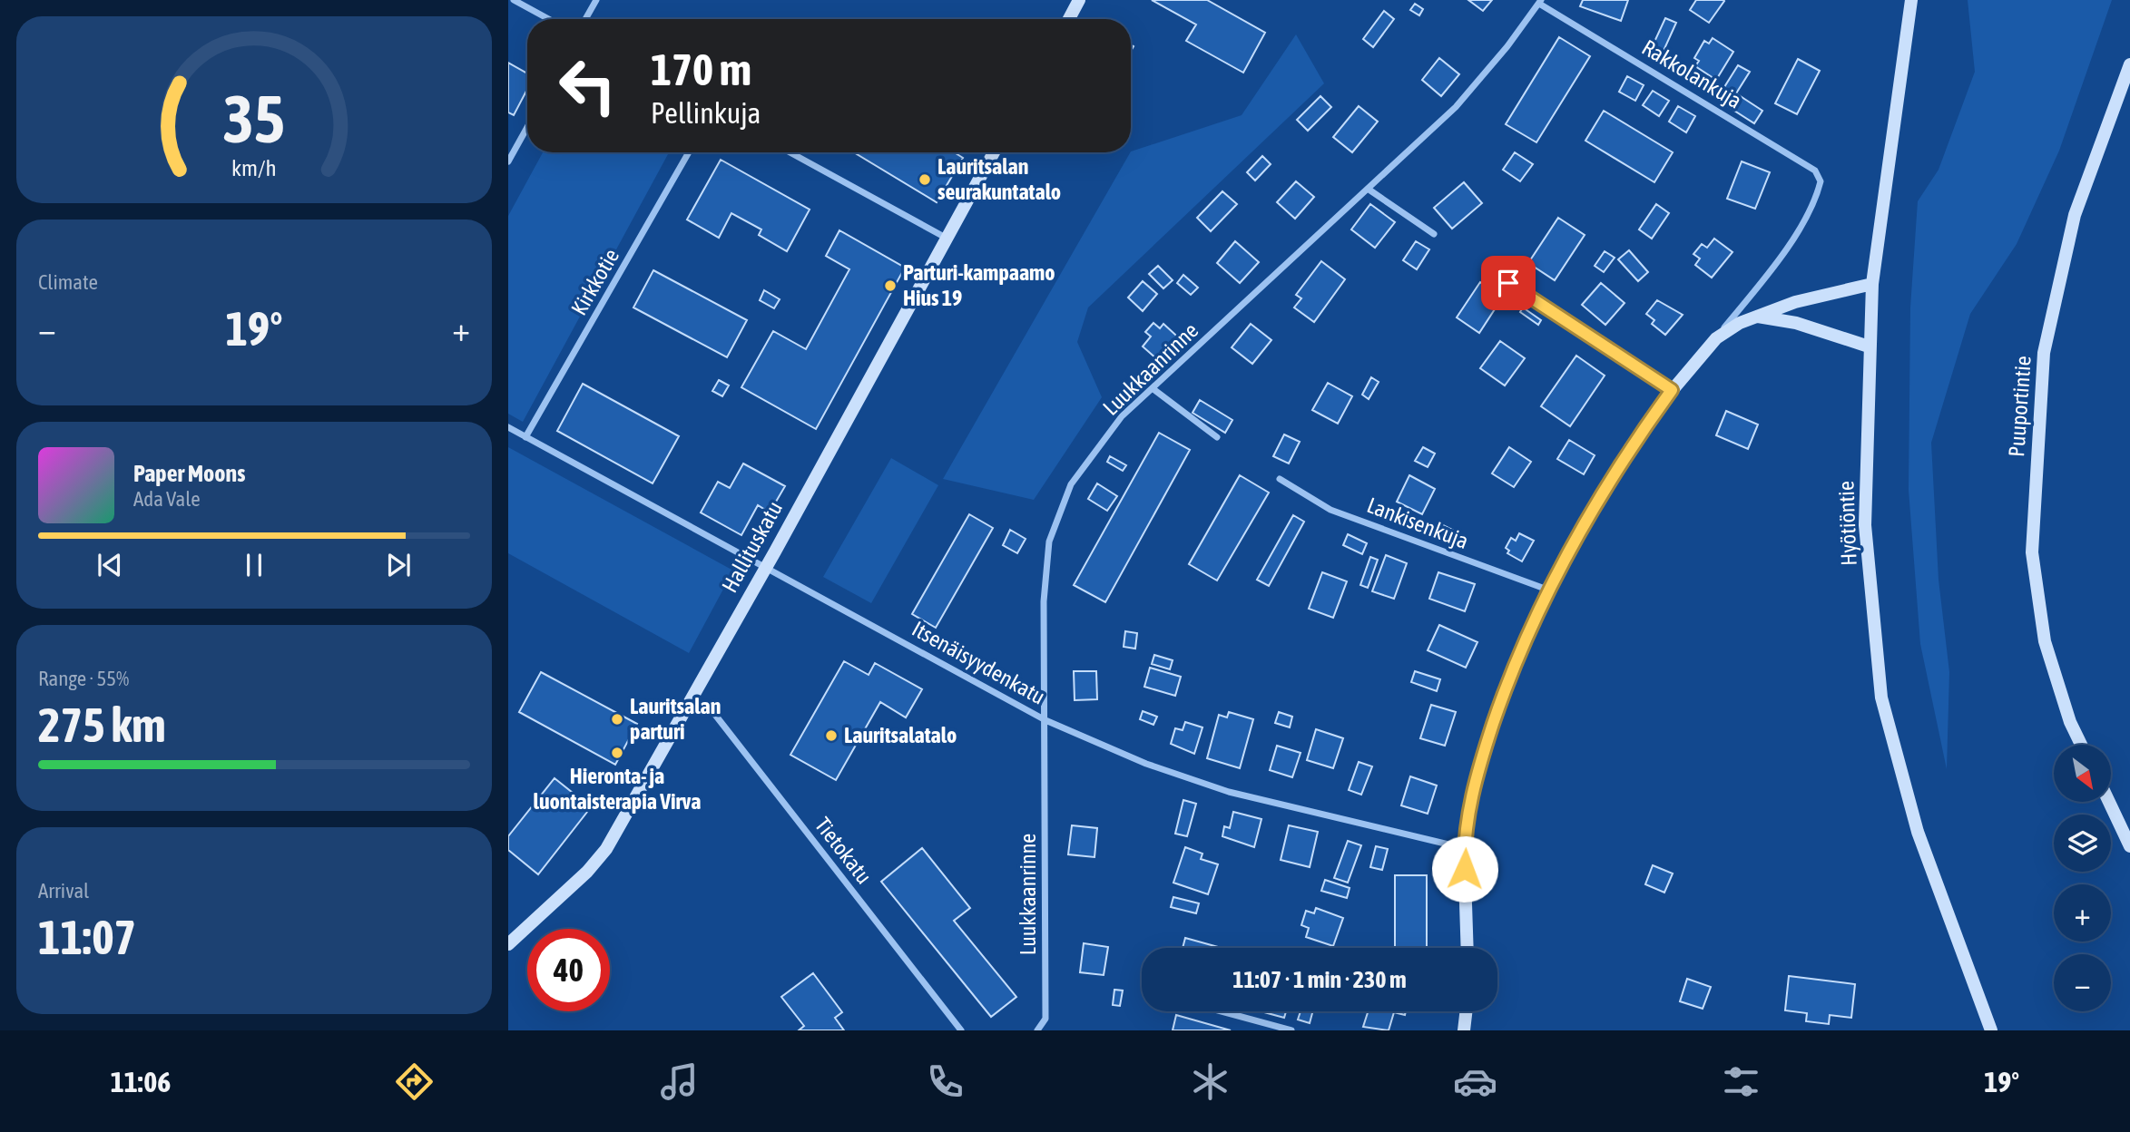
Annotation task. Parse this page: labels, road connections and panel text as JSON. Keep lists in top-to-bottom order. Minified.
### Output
{"streets":{"street":["Rakkolankuja","Kirkkotie","Luukkaanrinne","Puuportintie","Lankisenkuja","Hyötiöntie","Hallituskatu","Itsenäisyydenkatu","Tietokatu"]},"crossings":[["Rakkolankuja","Luukkaanrinne"],["Kirkkotie","Itsenäisyydenkatu"],["Luukkaanrinne","Itsenäisyydenkatu"],["Hallituskatu","Itsenäisyydenkatu"],["Hallituskatu","Tietokatu"]],"places":["Lauritsalan seurakuntatalo","Parturi-kampaamo Hius 19","Lauritsalan parturi","Lauritsalatalo","Hieronta- ja luontaisterapia Virva"],"north":"bottom right","page":{"turn":["170 m","Pellinkuja"],"tile":["Climate",["Range · 55%","275 km"],["Arrival","11:07"]],"heat":["−","19°","+"],"song":["Paper Moons","Ada Vale"],"map_buttons":["+","−"],"limit":"40","trip":"11:07 · 1 min · 230 m","tabs":["11:06","19°"],"gauge":["35","km/h"]}}
